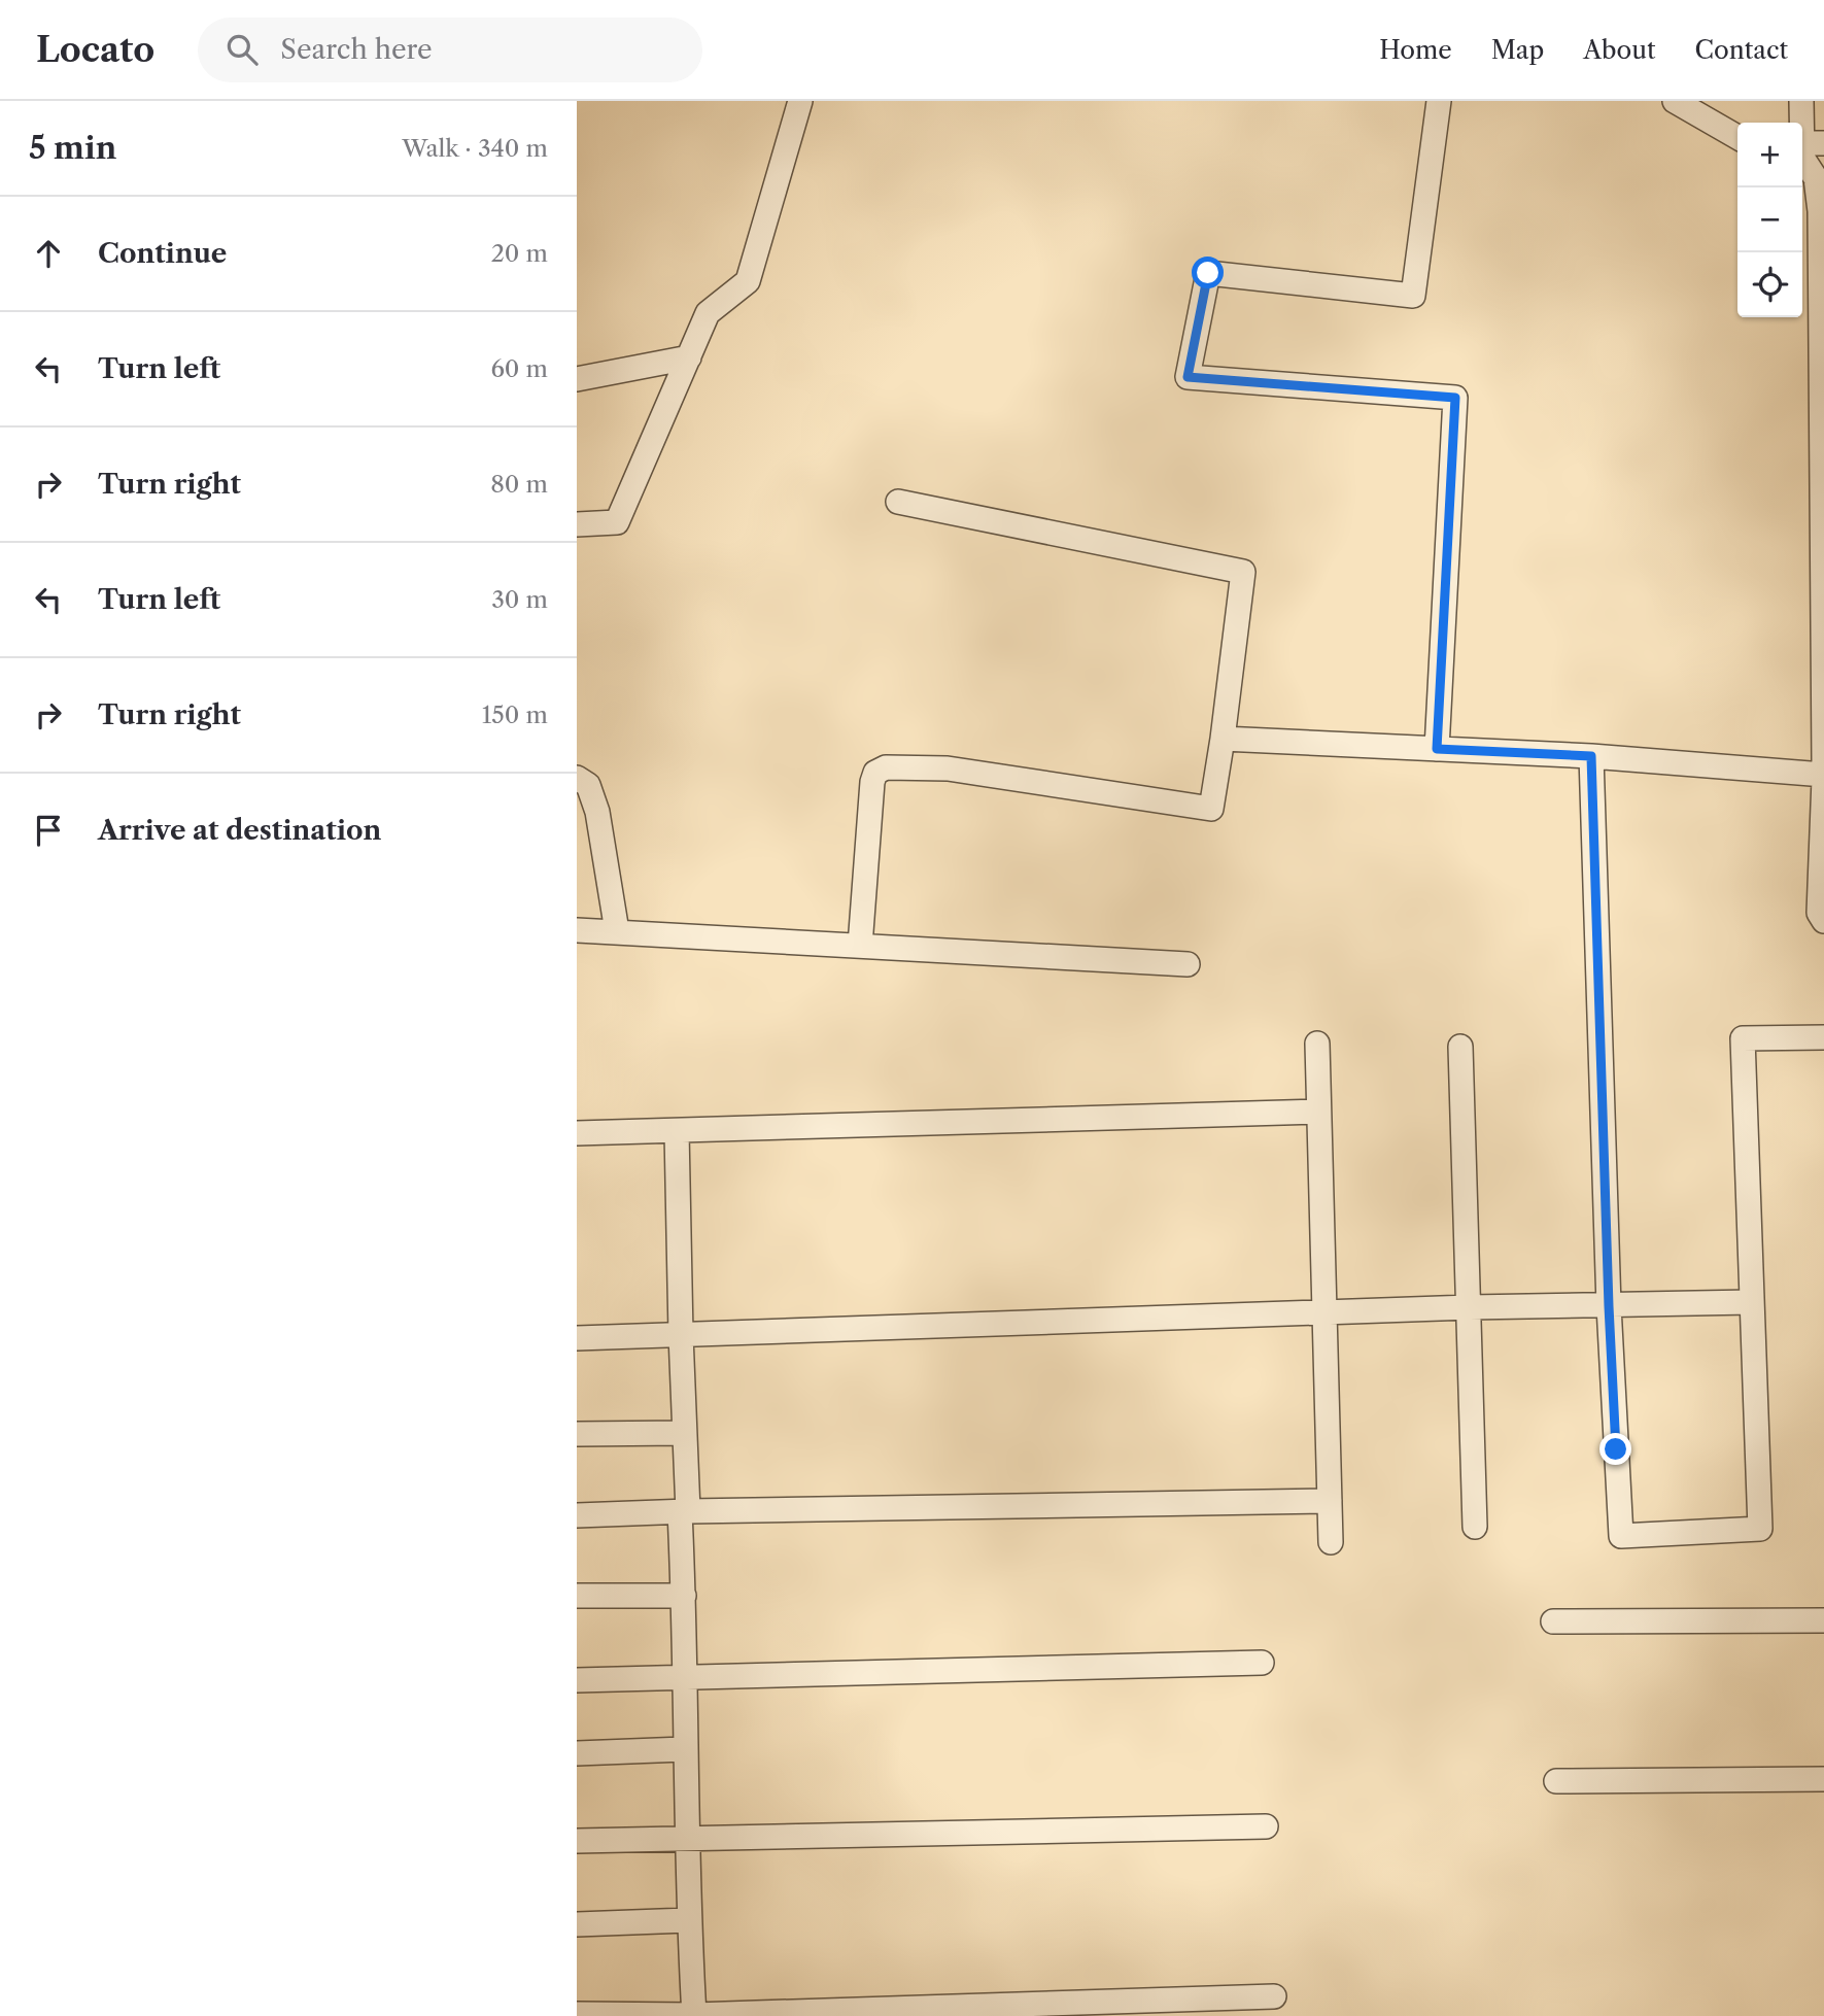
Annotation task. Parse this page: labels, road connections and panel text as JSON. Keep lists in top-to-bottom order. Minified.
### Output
{"page":{"header":"Locato","search":"Search here","nav":["Home","Map","About","Contact"],"heading":["5 min","Walk · 340 m"],"map_buttons":["+","−"],"list":[["Continue","20 m"],["Turn left","60 m"],["Turn right","80 m"],["Turn left","30 m"],["Turn right","150 m"],"Arrive at destination"]}}
